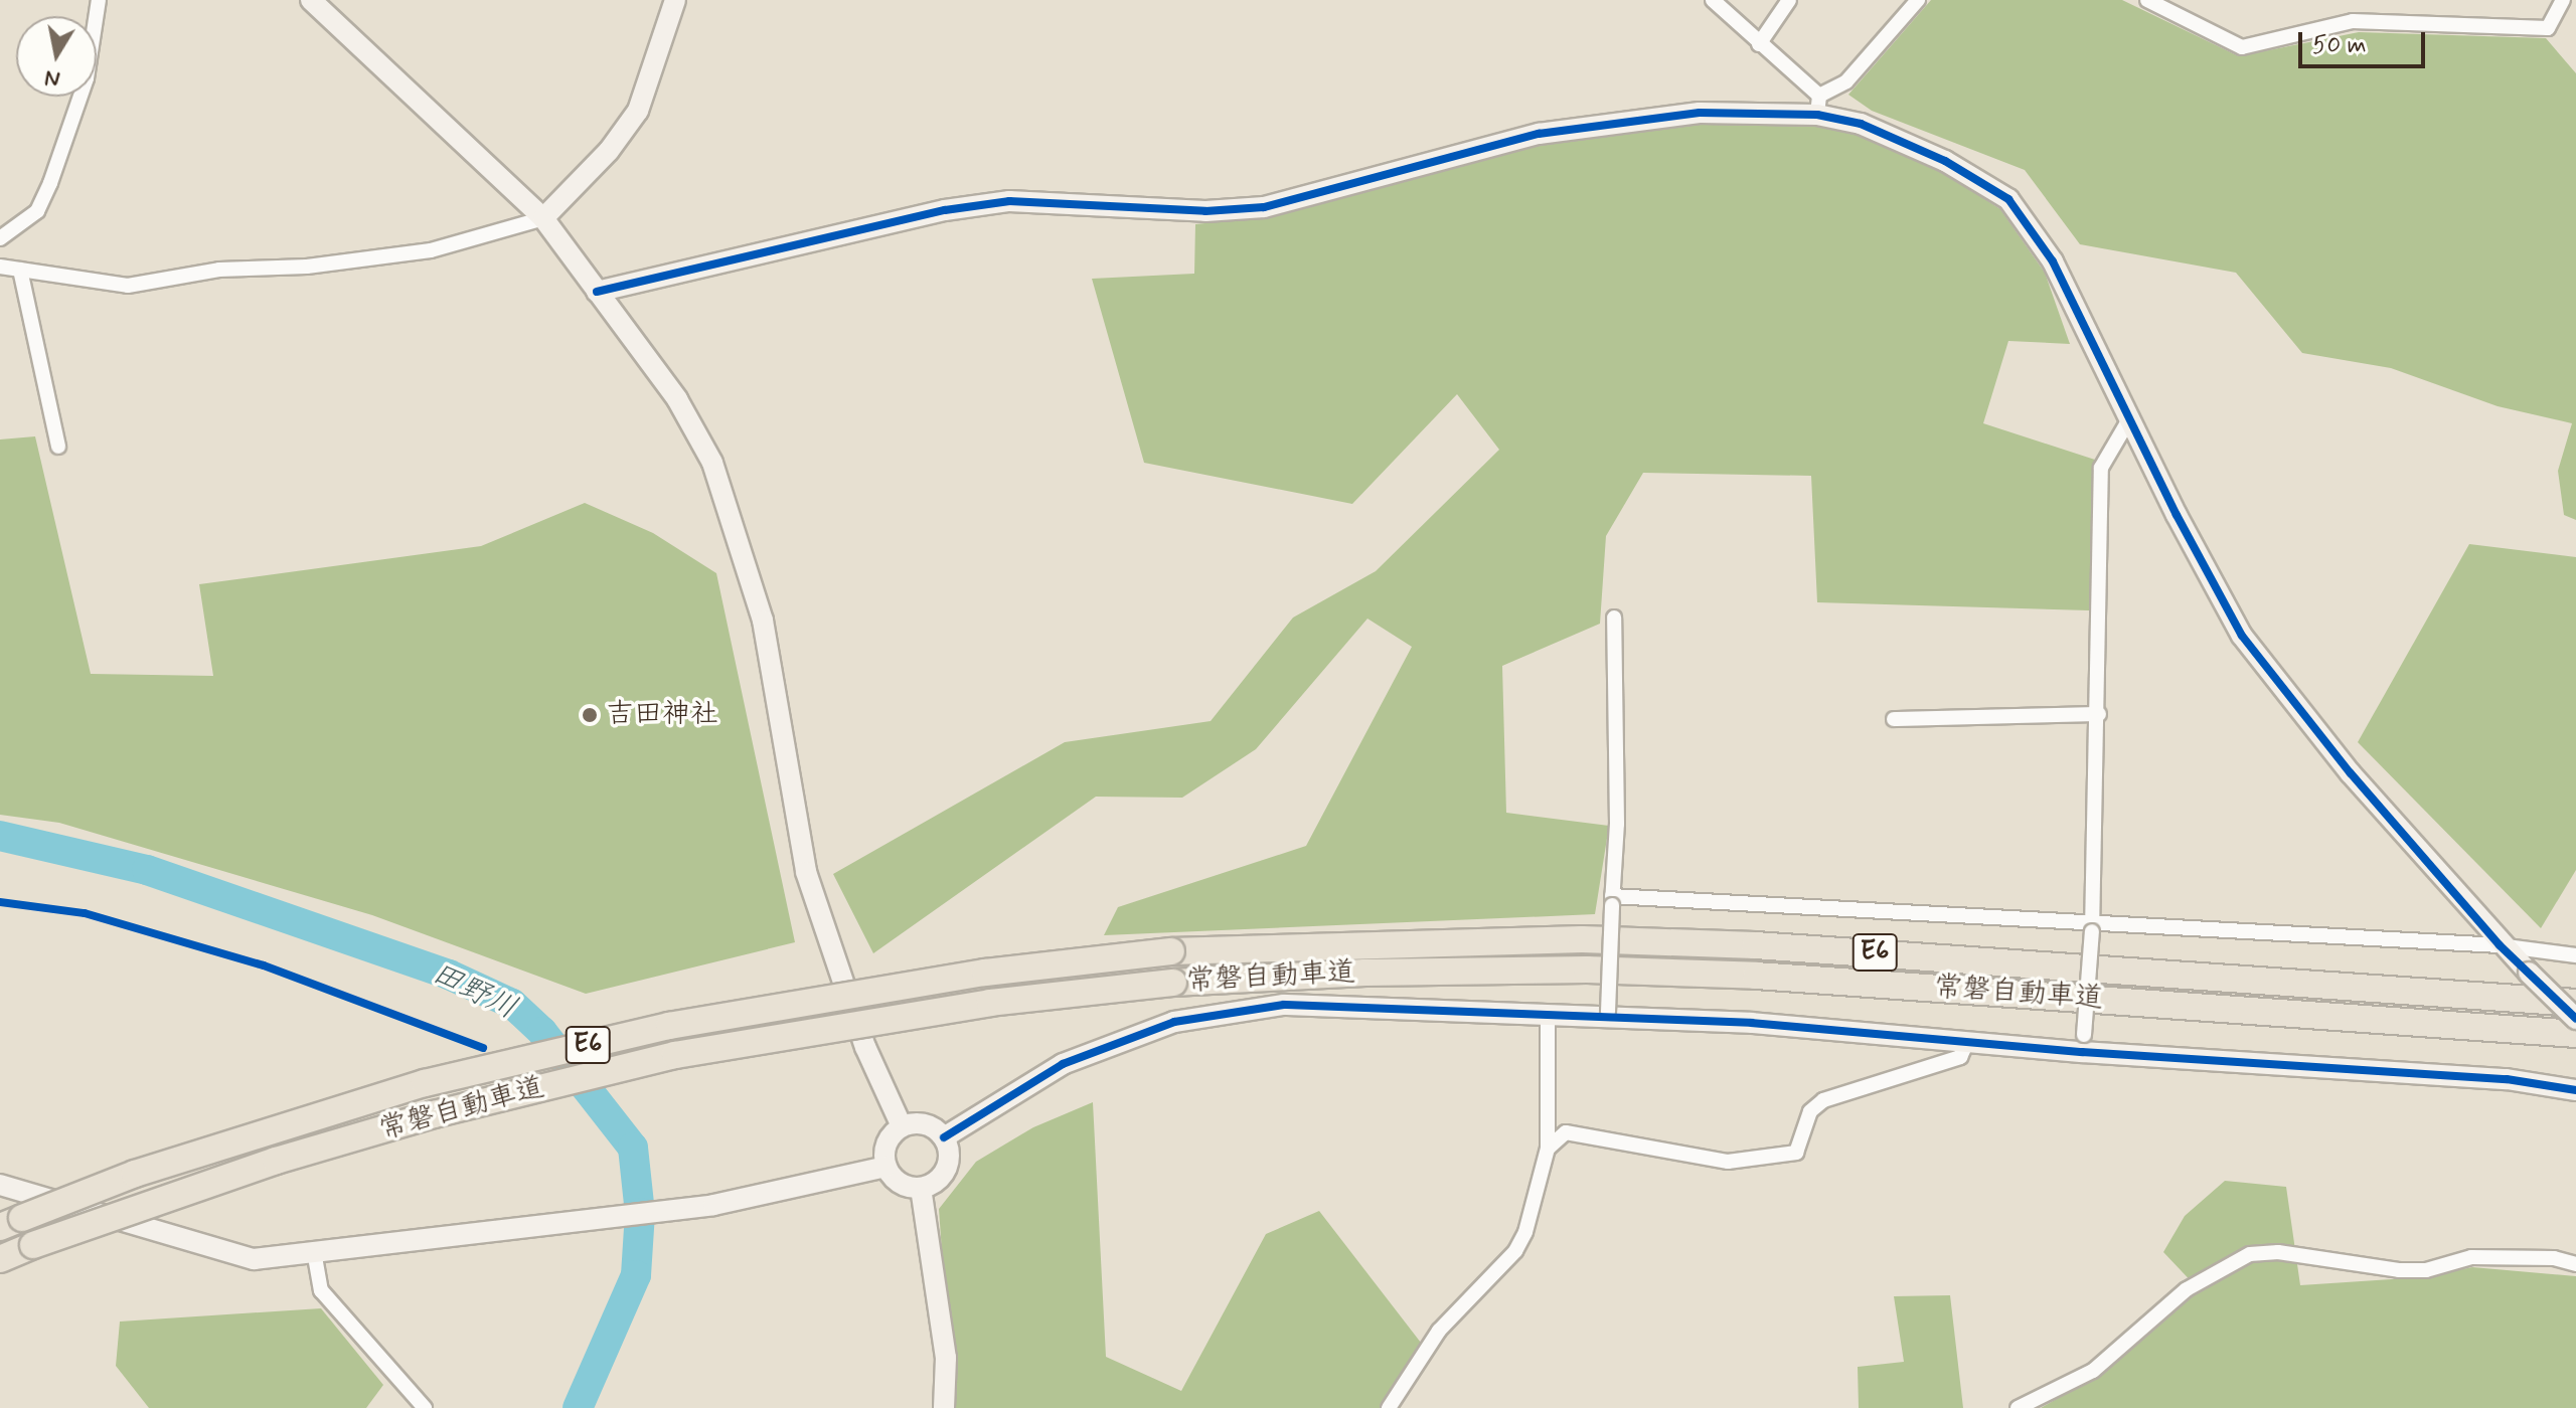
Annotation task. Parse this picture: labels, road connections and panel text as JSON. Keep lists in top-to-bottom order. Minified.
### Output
{"streets":{"highway":["E6","常磐自動車道"]},"water":["田野川"],"places":["吉田神社"],"scale_bar":"50 m","north":"bottom"}
